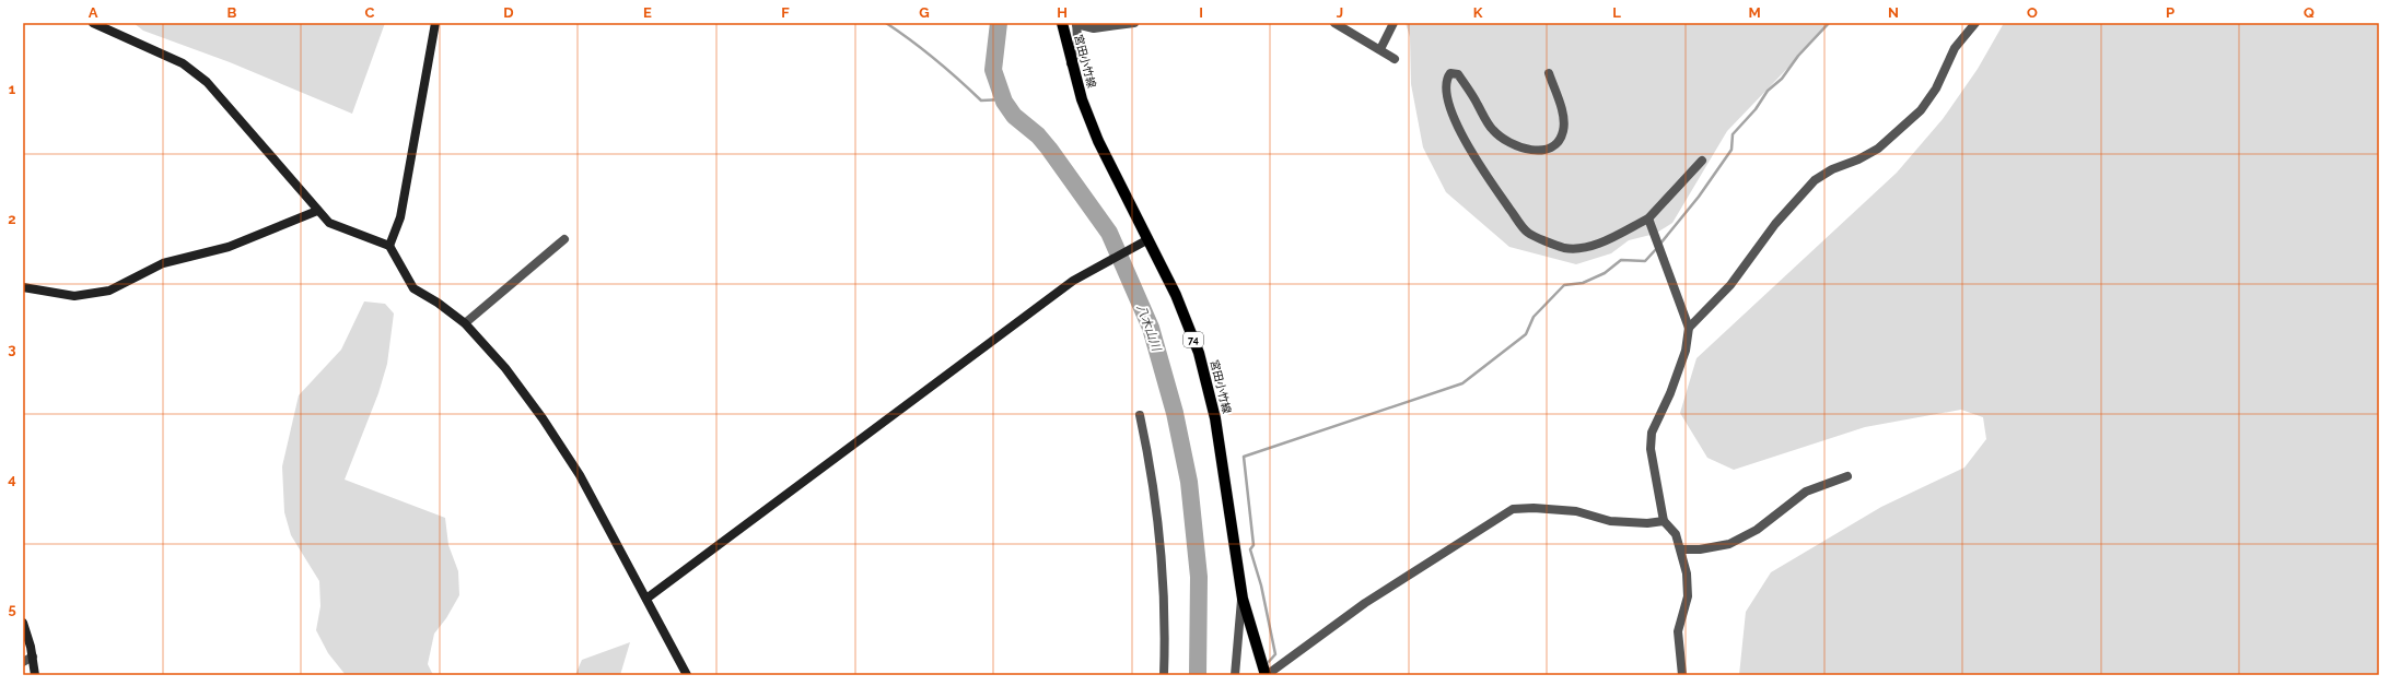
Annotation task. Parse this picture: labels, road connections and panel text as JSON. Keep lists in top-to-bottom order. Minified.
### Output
{"streets":{"main road":["宮田小竹線","74"]},"water":["八木山川"],"grid":{"columns":["A","B","C","D","E","F","G","H","I","J","K","L","M","N","O","P","Q"],"rows":["1","2","3","4","5"]}}
